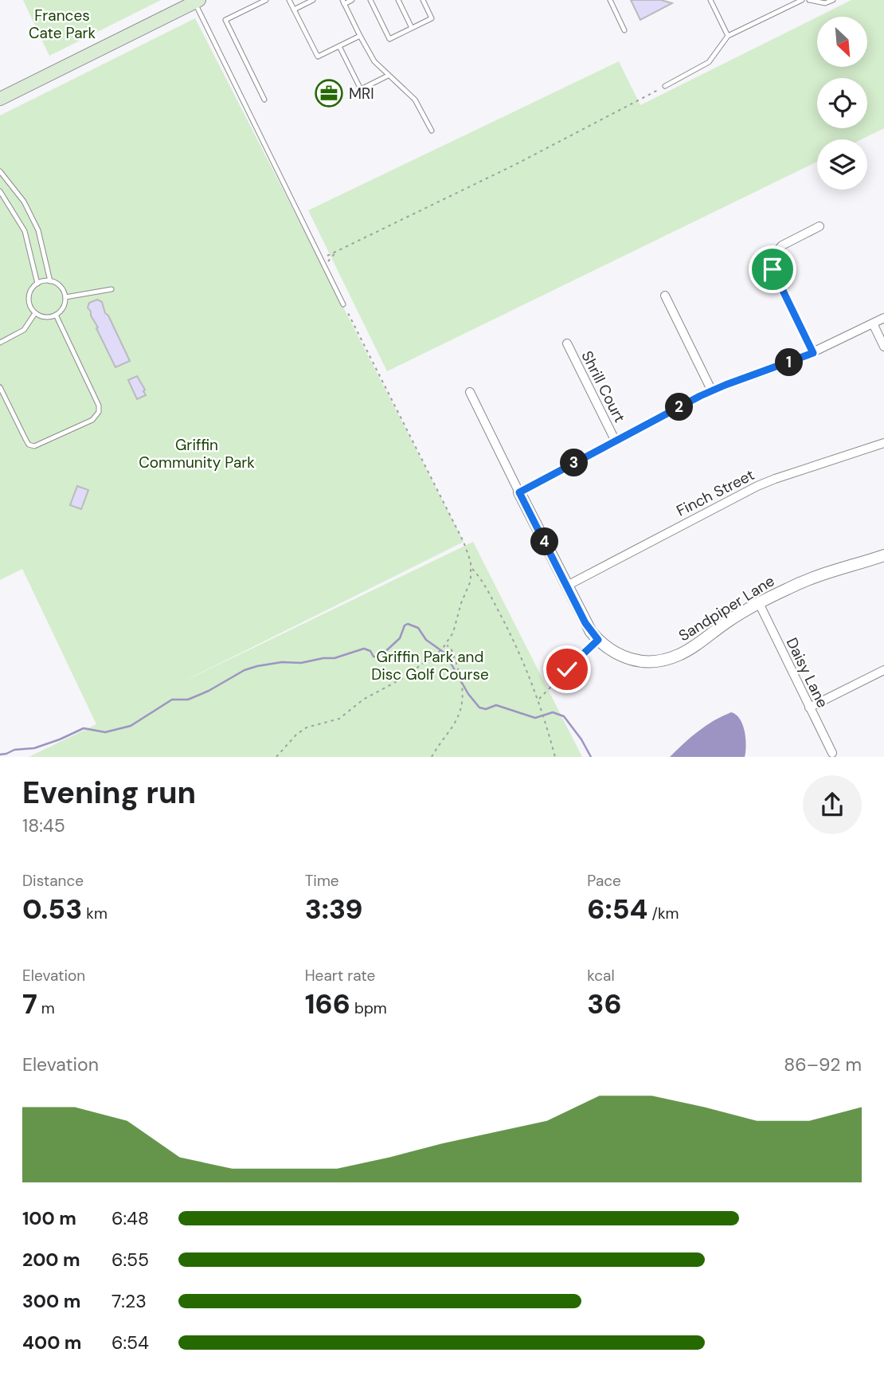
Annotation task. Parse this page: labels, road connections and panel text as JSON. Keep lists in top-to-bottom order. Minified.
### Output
{"streets":{"street":["Shrill Court","Finch Street","Sandpiper Lane","Daisy Lane"]},"crossings":[["Finch Street","Sandpiper Lane"],["Sandpiper Lane","Daisy Lane"]],"parks":["Frances Cate Park","Griffin Community Park","Griffin Park and Disc Golf Course"],"places":{"office":["MRI"]},"north":"bottom right","page":{"pins":["1","2","3","4"],"heading":["Evening run","18:45"],"stats":[["Distance","0.53 km"],["Time","3:39"],["Pace","6:54 /km"],["Elevation","7 m"],["Heart rate","166 bpm"],["kcal","36"]],"chart":["Elevation","86–92 m"],"list":[{"name":"100 m","note":"6:48"},{"name":"200 m","note":"6:55"},{"name":"300 m","note":"7:23"},{"name":"400 m","note":"6:54"}]}}
